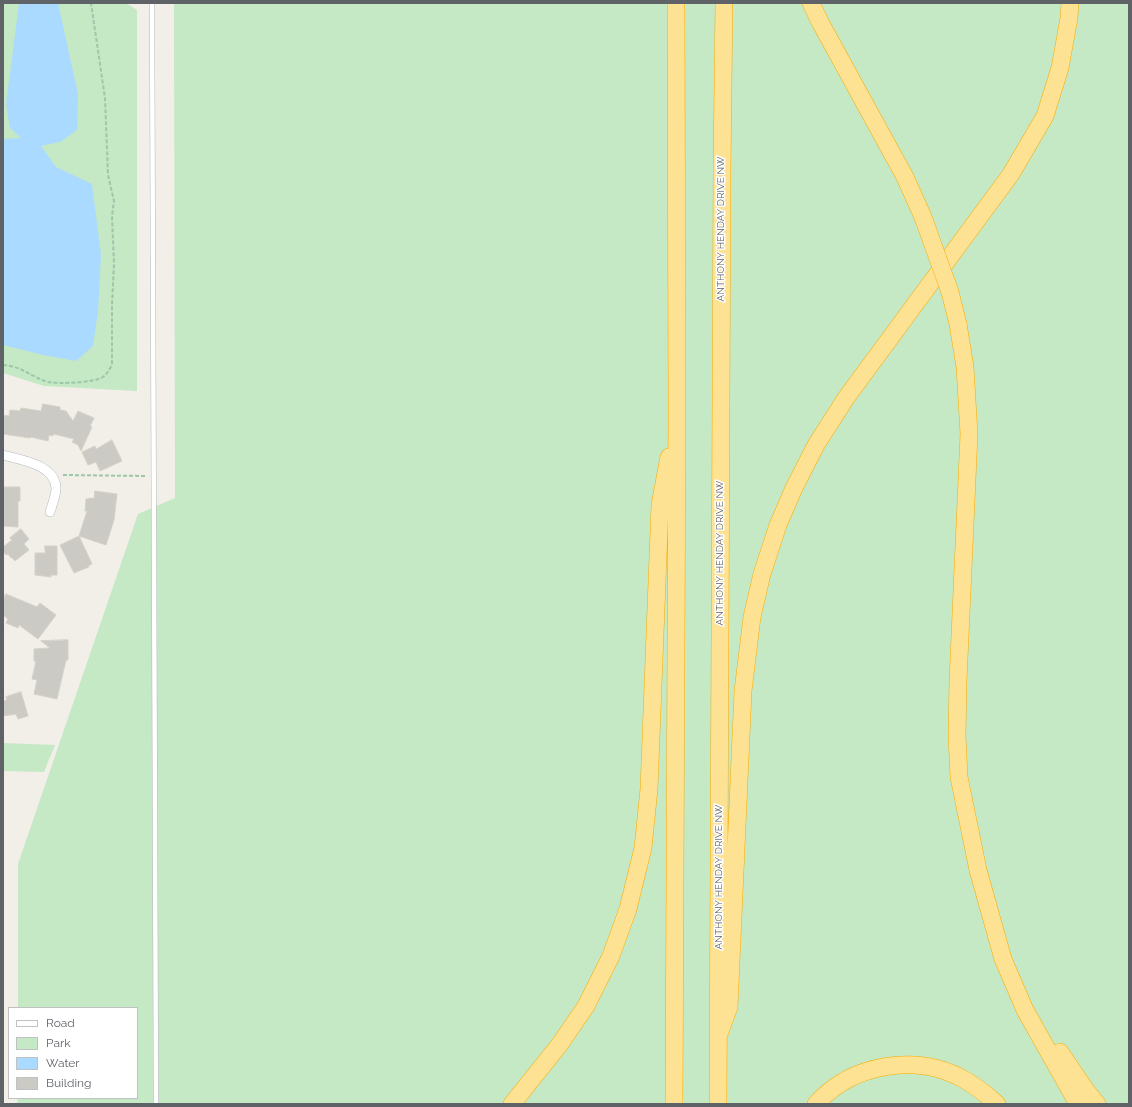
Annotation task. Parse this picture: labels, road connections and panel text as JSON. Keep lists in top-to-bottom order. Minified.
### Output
{"streets":{"highway":["ANTHONY HENDAY DRIVE NW"]},"legend":["Road","Park","Water","Building"]}
